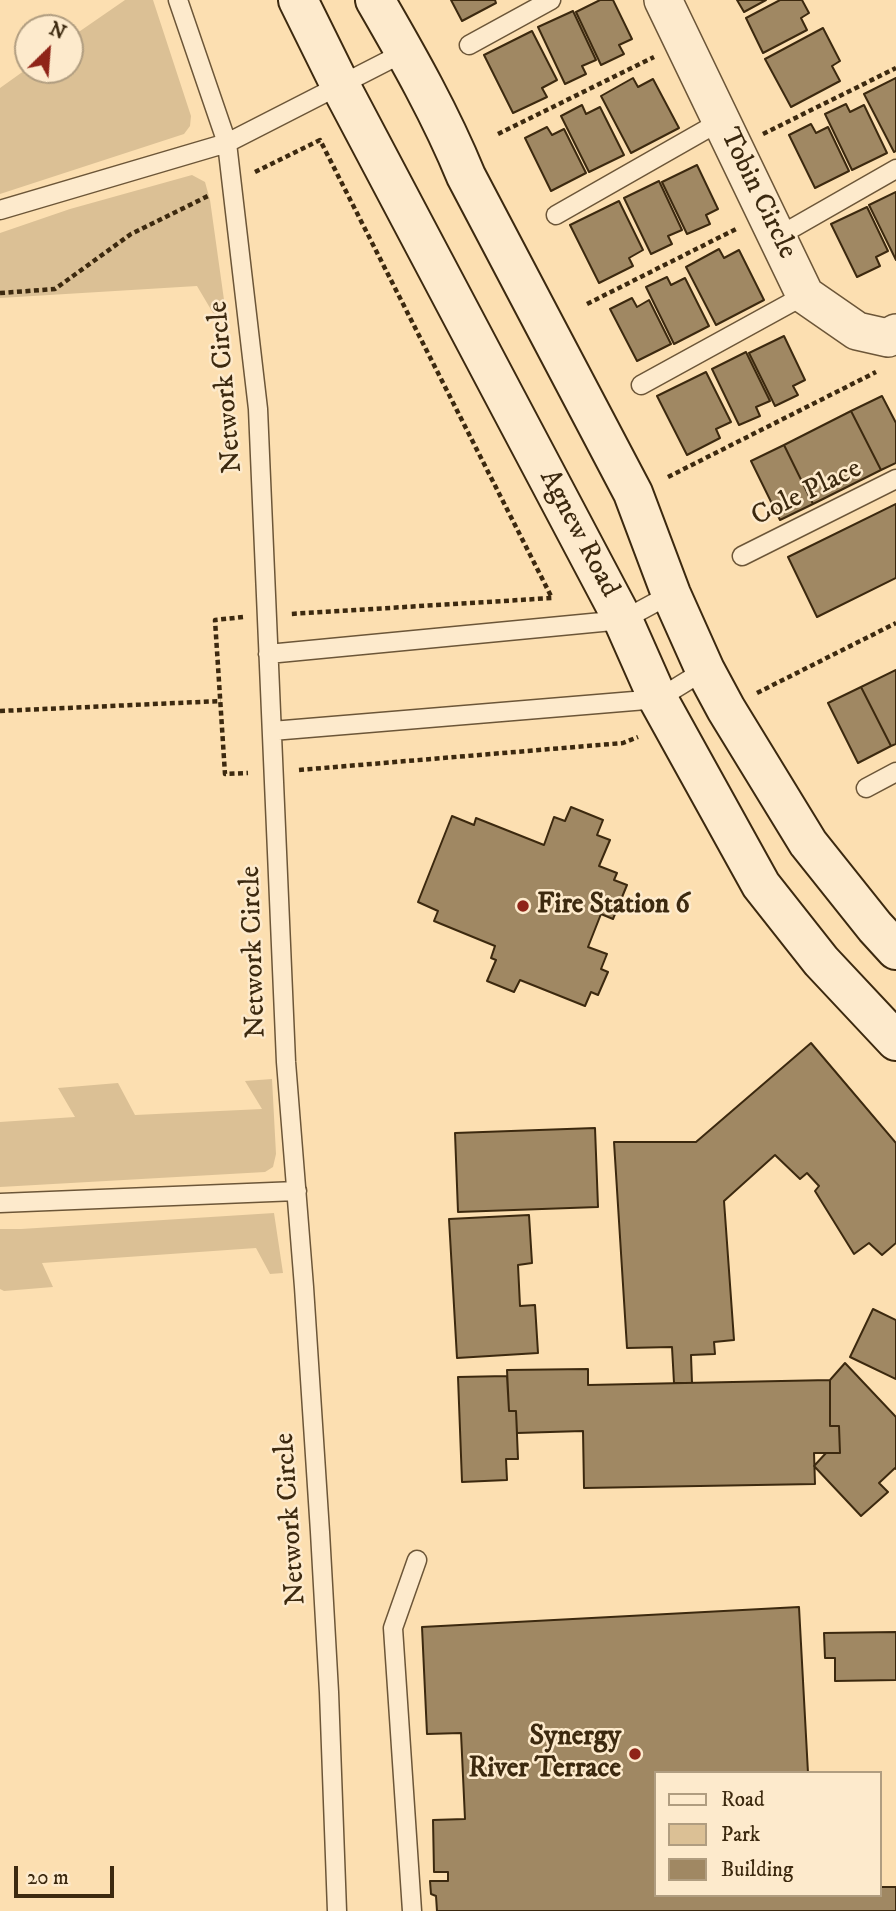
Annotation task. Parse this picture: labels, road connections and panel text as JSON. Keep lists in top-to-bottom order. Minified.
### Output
{"streets":{"main road":["Agnew Road"],"street":["Tobin Circle"],"lane":["Network Circle","Cole Place"]},"places":["Fire Station 6","Synergy River Terrace"],"legend":["Road","Park","Building"],"scale_bar":"20 m","north":"top right"}
